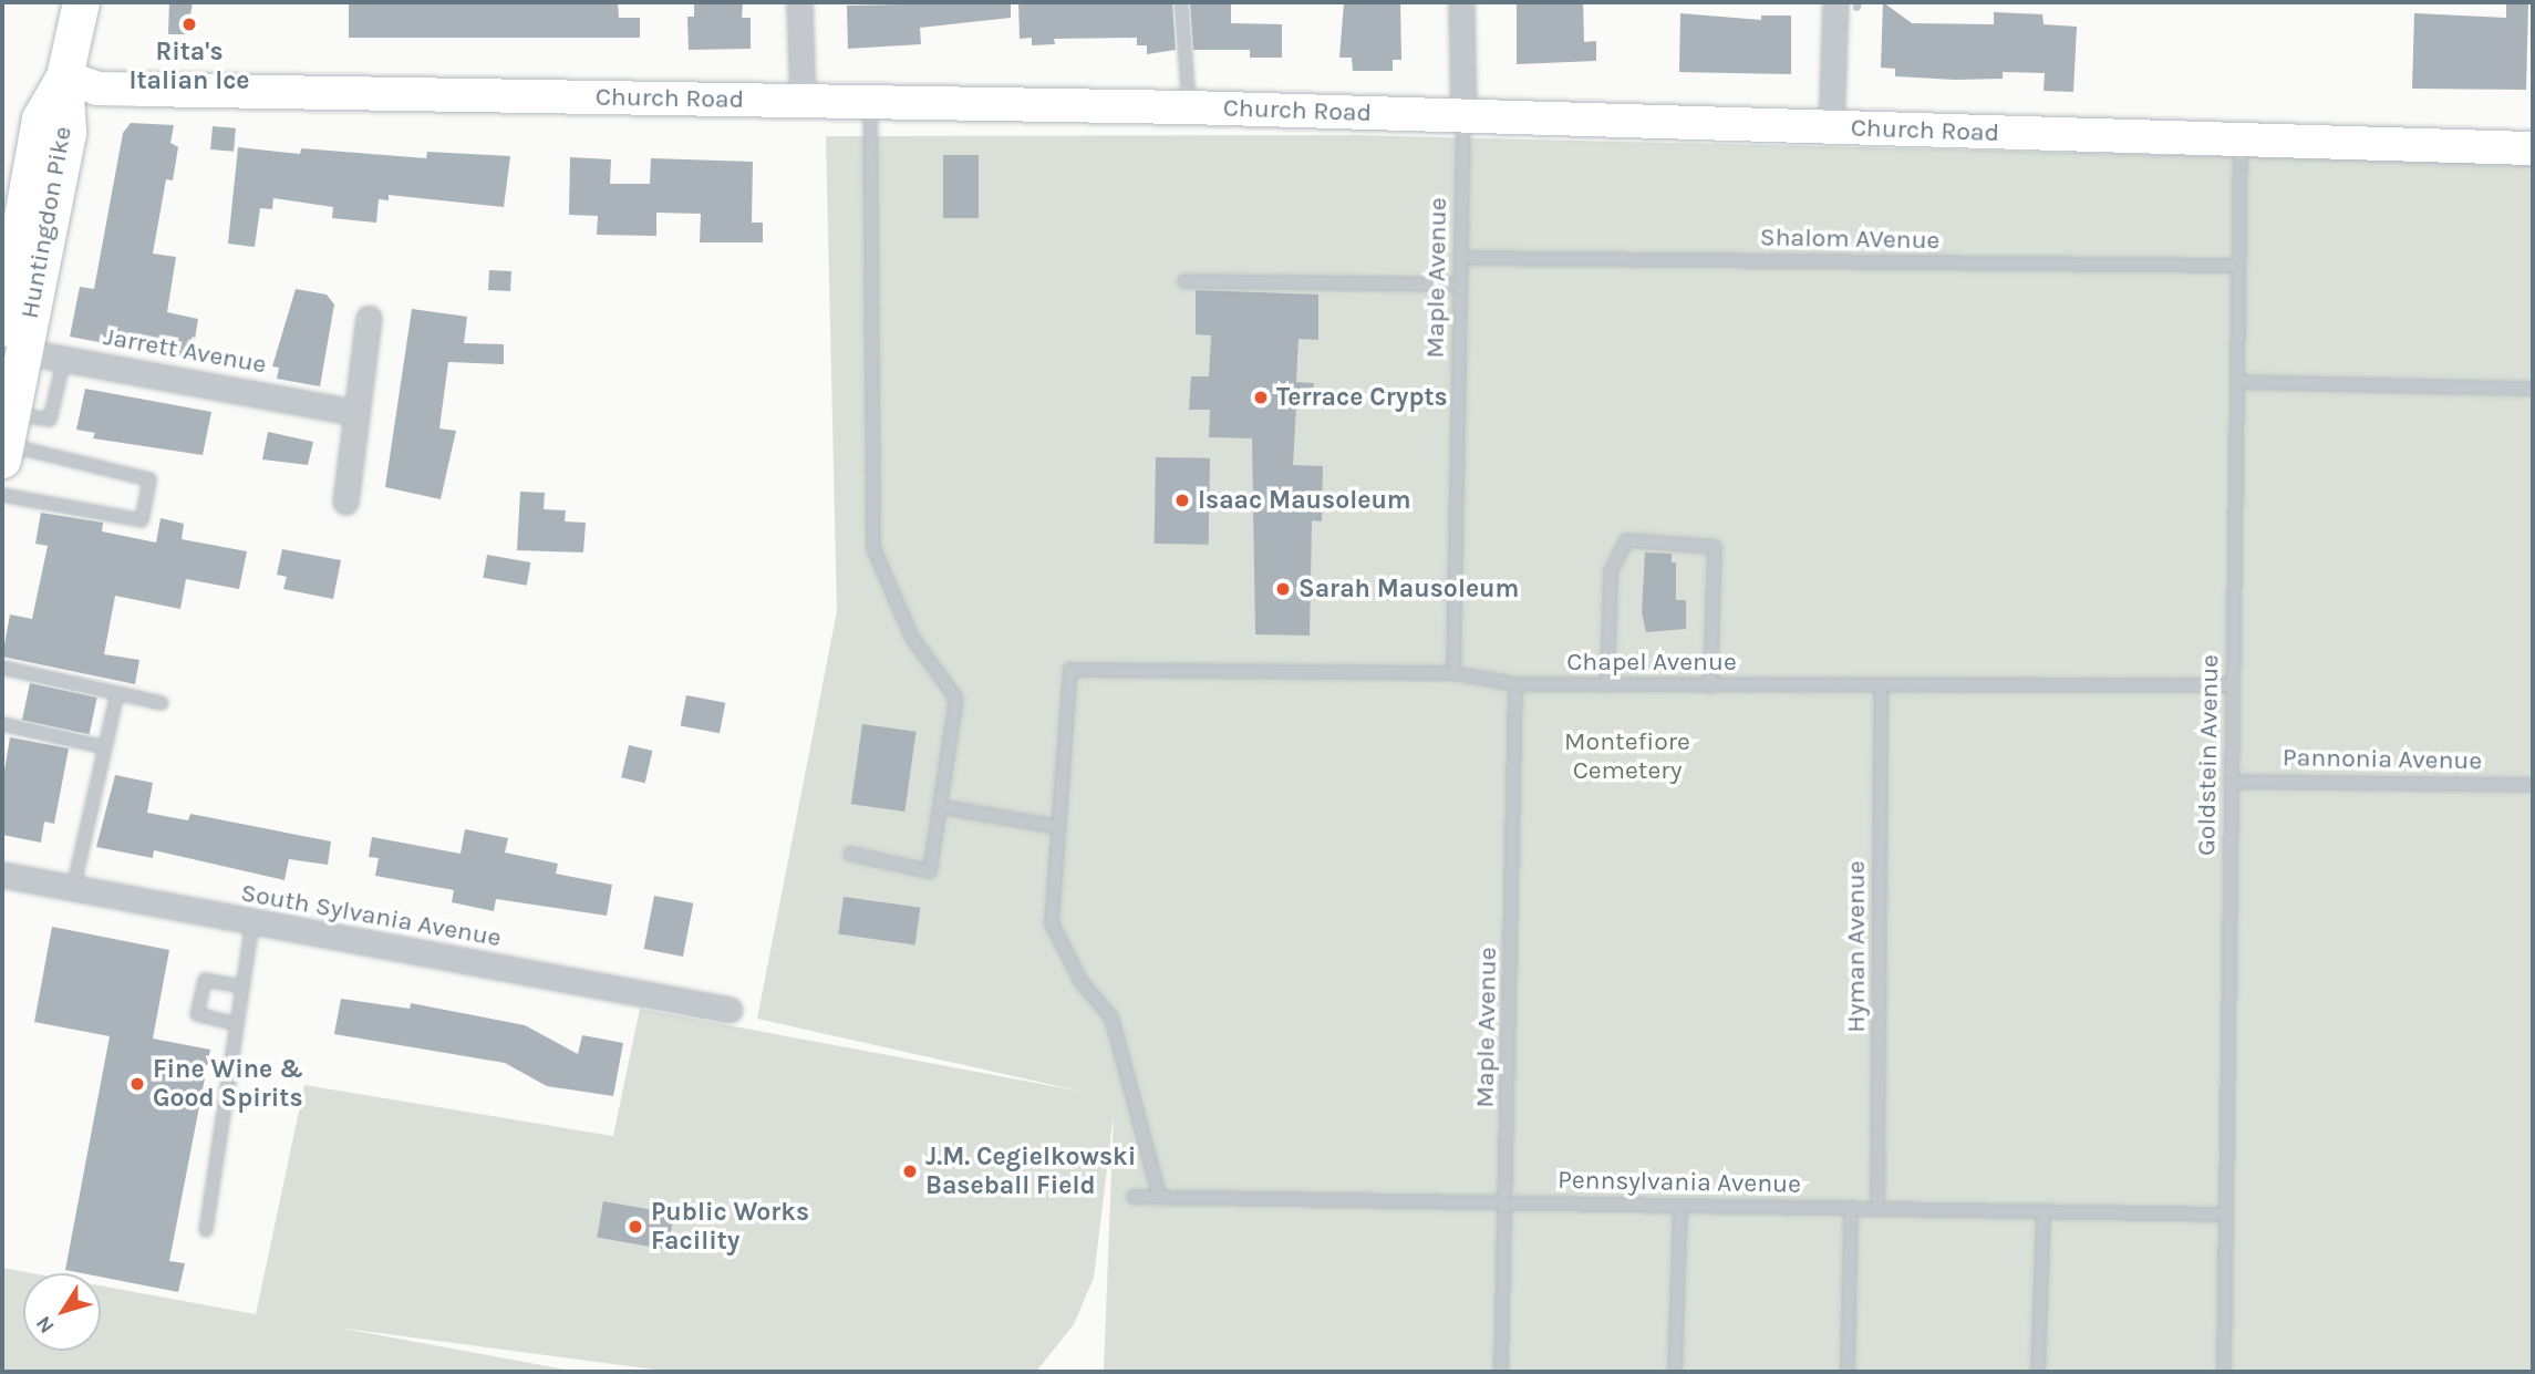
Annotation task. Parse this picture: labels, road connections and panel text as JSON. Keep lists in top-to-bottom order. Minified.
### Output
{"streets":{"main road":["Huntingdon Pike"],"street":["Church Road","Jarrett Avenue","South Sylvania Avenue"],"lane":["Shalom AVenue","Maple Avenue","Chapel Avenue","Goldstein Avenue","Pannonia Avenue","Hyman Avenue","Pennsylvania Avenue"]},"crossings":[["Church Road","Huntingdon Pike"],["Church Road","Maple Avenue"],["Church Road","Goldstein Avenue"],["Huntingdon Pike","Jarrett Avenue"],["Shalom AVenue","Maple Avenue"],["Shalom AVenue","Goldstein Avenue"],["Maple Avenue","Chapel Avenue"],["Maple Avenue","Pennsylvania Avenue"],["Chapel Avenue","Goldstein Avenue"],["Chapel Avenue","Hyman Avenue"],["Goldstein Avenue","Pannonia Avenue"],["Goldstein Avenue","Pennsylvania Avenue"],["Hyman Avenue","Pennsylvania Avenue"]],"parks":["Montefiore Cemetery"],"places":["Rita's Italian Ice","Terrace Crypts","Isaac Mausoleum","Sarah Mausoleum","Fine Wine & Good Spirits","J.M. Cegielkowski Baseball Field","Public Works Facility"],"north":"bottom left"}
